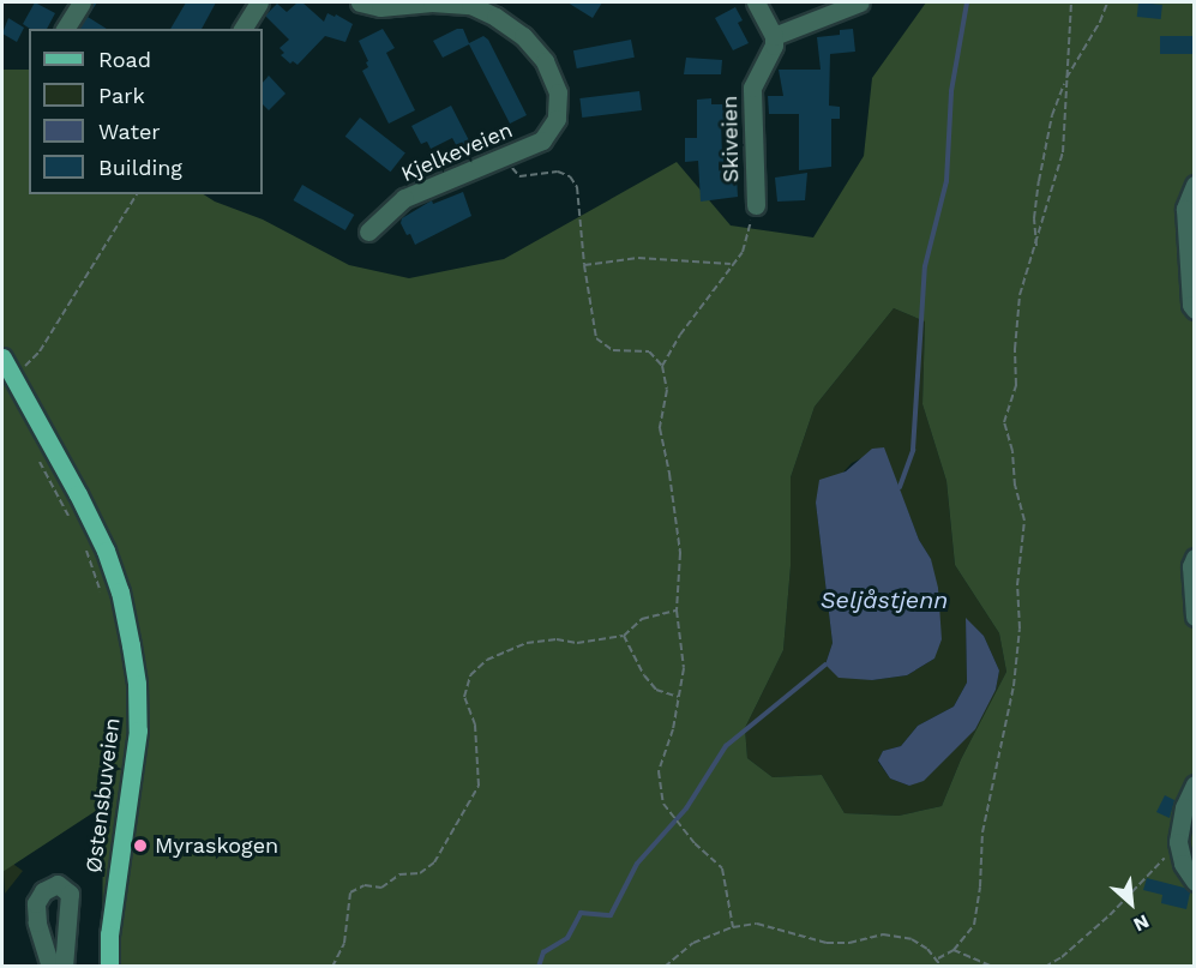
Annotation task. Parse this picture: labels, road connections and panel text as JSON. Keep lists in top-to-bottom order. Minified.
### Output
{"streets":{"main road":["Østensbuveien"],"street":["Skiveien","Kjelkeveien"]},"water":["Seljåstjenn"],"places":["Myraskogen"],"legend":["Road","Park","Water","Building"],"north":"bottom right"}
